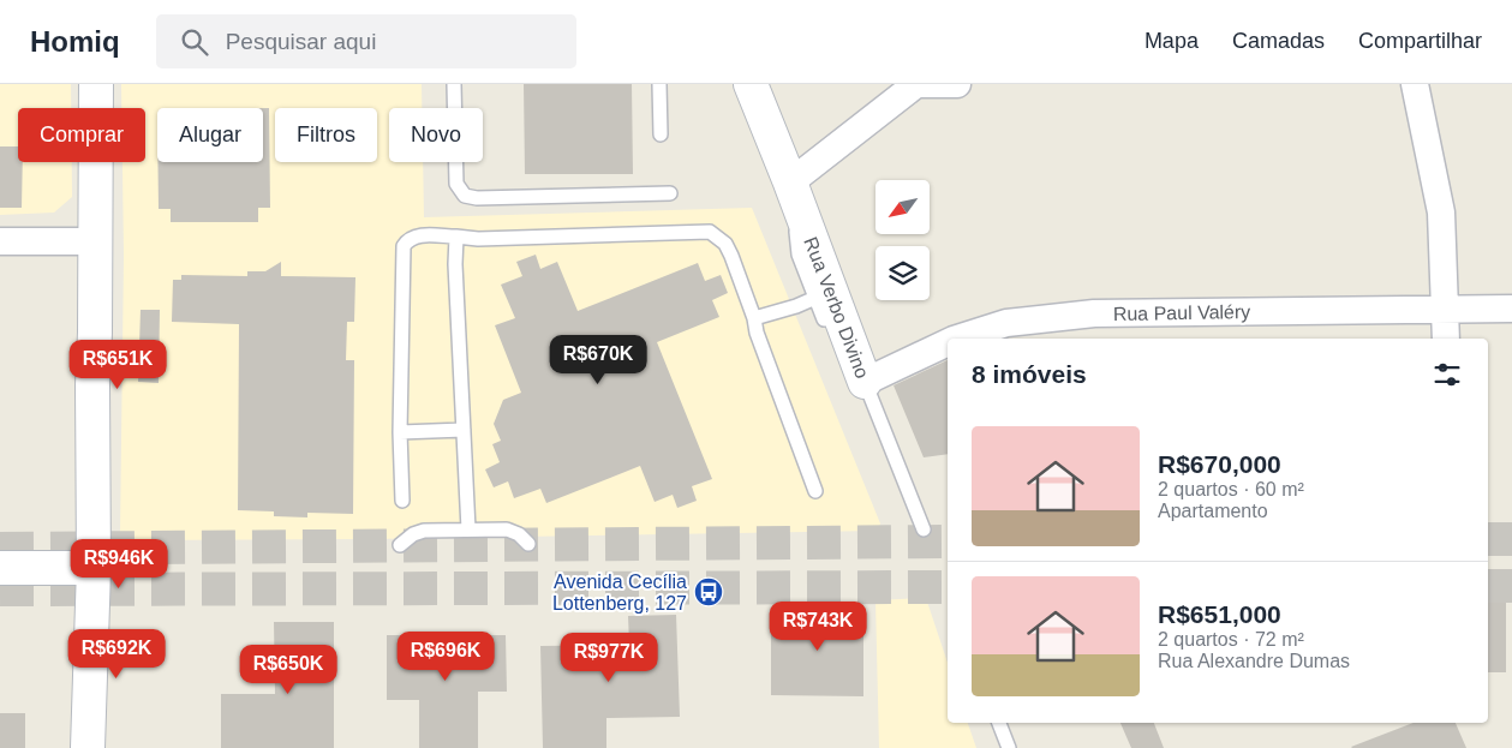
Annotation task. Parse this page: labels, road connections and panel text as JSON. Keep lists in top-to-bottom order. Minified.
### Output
{"streets":{"street":["Rua Verbo Divino","Rua Paul Valéry"]},"crossings":[["Rua Verbo Divino","Rua Paul Valéry"]],"places":{"bus stop":["Avenida Cecília Lottenberg, 127"]},"north":"bottom left","page":{"header":"Homiq","search":"Pesquisar aqui","nav":["Mapa","Camadas","Compartilhar"],"chip":["Comprar","Alugar","Filtros","Novo"],"price":["R$670K","R$651K","R$946K","R$743K","R$692K","R$696K","R$977K","R$650K"],"heading":"8 imóveis","list":[{"name":"R$670,000","note":"2 quartos · 60 m² · Apartamento"},{"name":"R$651,000","note":"2 quartos · 72 m² · Rua Alexandre Dumas"}]}}
